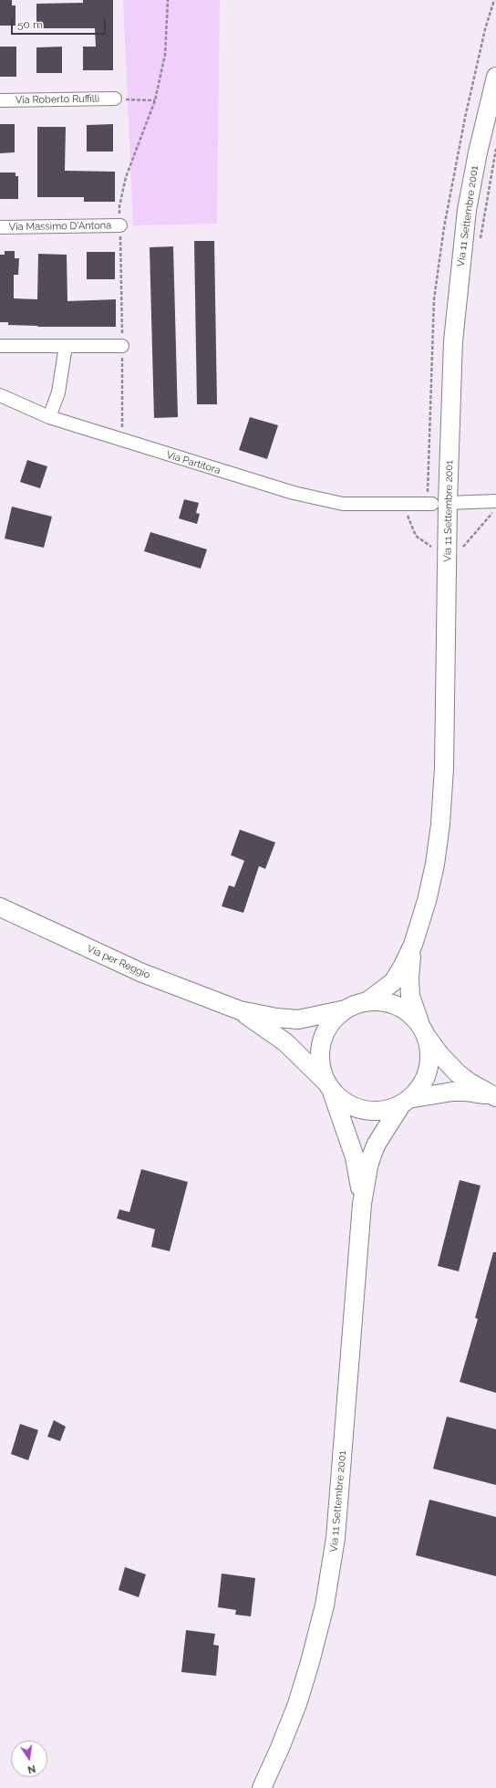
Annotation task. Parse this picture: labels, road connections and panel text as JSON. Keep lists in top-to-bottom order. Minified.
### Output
{"streets":{"main road":["Via 11 Settembre 2001","Via per Reggio"],"street":["Via Roberto Ruffilli","Via Massimo D'Antona","Via Partitora"]},"crossings":[["Via 11 Settembre 2001","Via Partitora"],["Via 11 Settembre 2001","Via per Reggio"]],"scale_bar":"50 m","north":"bottom"}
